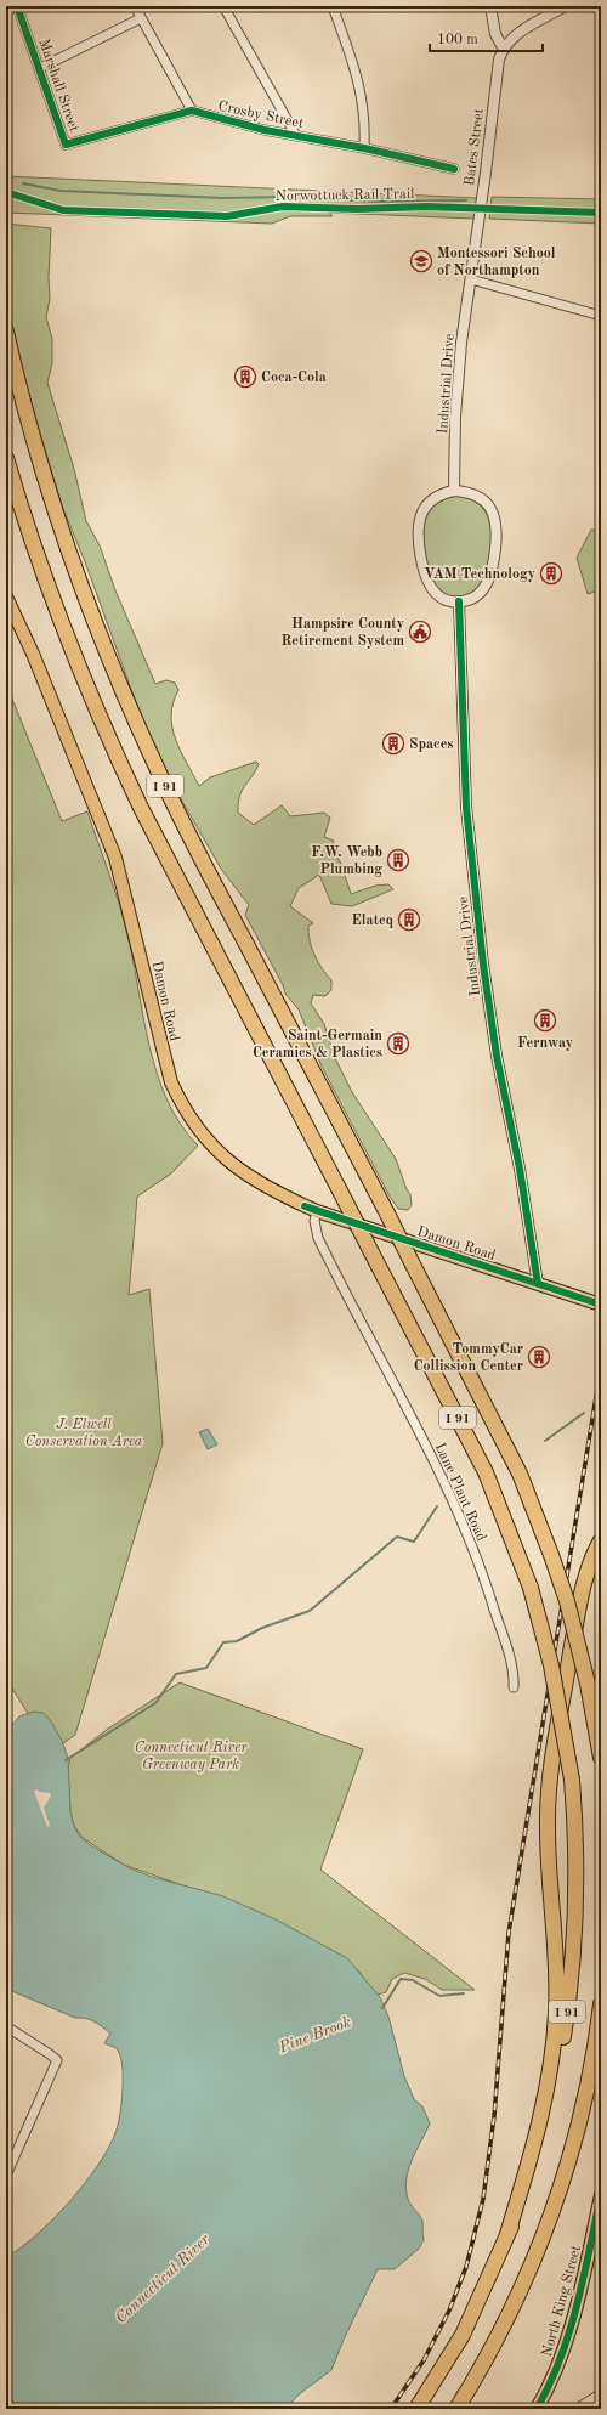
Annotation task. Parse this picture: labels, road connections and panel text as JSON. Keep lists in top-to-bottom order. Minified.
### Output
{"streets":{"highway":["I 91"],"main road":["Damon Road","North King Street"],"street":["Marshall Street","Crosby Street","Bates Street","Industrial Drive","Lane Plant Road"],"cycle path":["Norwottuck Rail Trail"]},"crossings":[["Marshall Street","Crosby Street"],["Bates Street","Industrial Drive"],["Industrial Drive","Damon Road"],["Damon Road","Lane Plant Road"]],"water":["Pine Brook","Connecticut River"],"parks":["J. Elwell Conservation Area","Connecticut River Greenway Park"],"places":{"school or university":["Montessori School of Northampton"],"building":["Coca-Cola","VAM Technology","Spaces","F.W. Webb Plumbing","Elateq","Fernway","Saint-Germain Ceramics & Plastics","TommyCar Collission Center"],"public building":["Hampsire County Retirement System"]},"scale_bar":"100 m"}
